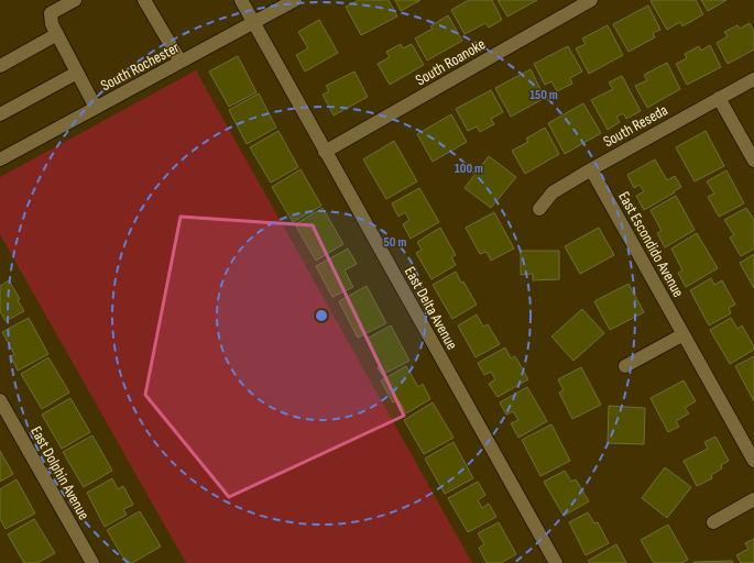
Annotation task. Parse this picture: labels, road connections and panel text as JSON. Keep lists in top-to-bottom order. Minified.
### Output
{"streets":{"street":["South Roanoke","South Rochester","South Reseda","East Escondido Avenue","East Delta Avenue","East Dolphin Avenue"]},"crossings":[["South Roanoke","East Delta Avenue"],["South Rochester","East Delta Avenue"],["South Reseda","East Escondido Avenue"]],"rings":["150 m","100 m","50 m"]}
